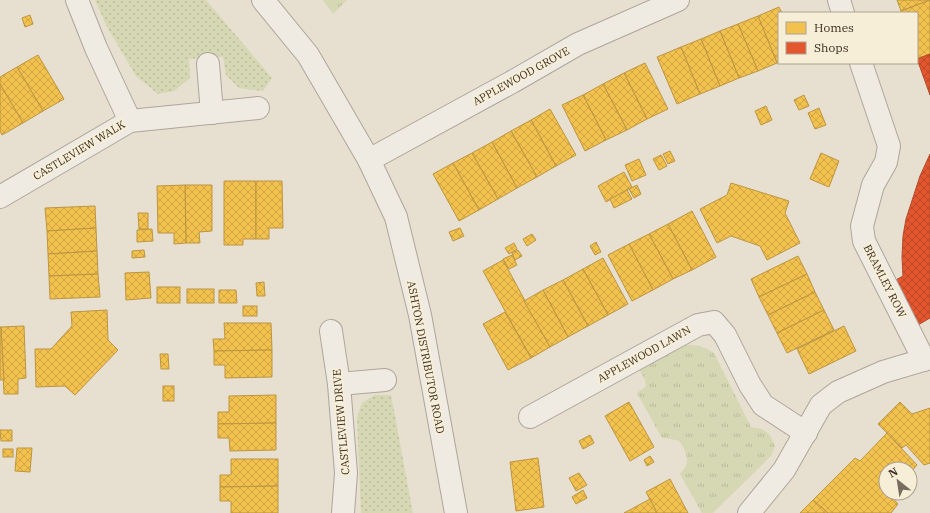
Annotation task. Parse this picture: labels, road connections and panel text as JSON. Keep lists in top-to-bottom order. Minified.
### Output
{"streets":{"street":["APPLEWOOD GROVE","CASTLEVIEW WALK","BRAMLEY ROW","APPLEWOOD LAWN","ASHTON DISTRIBUTOR ROAD","CASTLEVIEW DRIVE"]},"crossings":[["APPLEWOOD GROVE","ASHTON DISTRIBUTOR ROAD"]],"legend":["Homes","Shops"],"north":"top left"}
